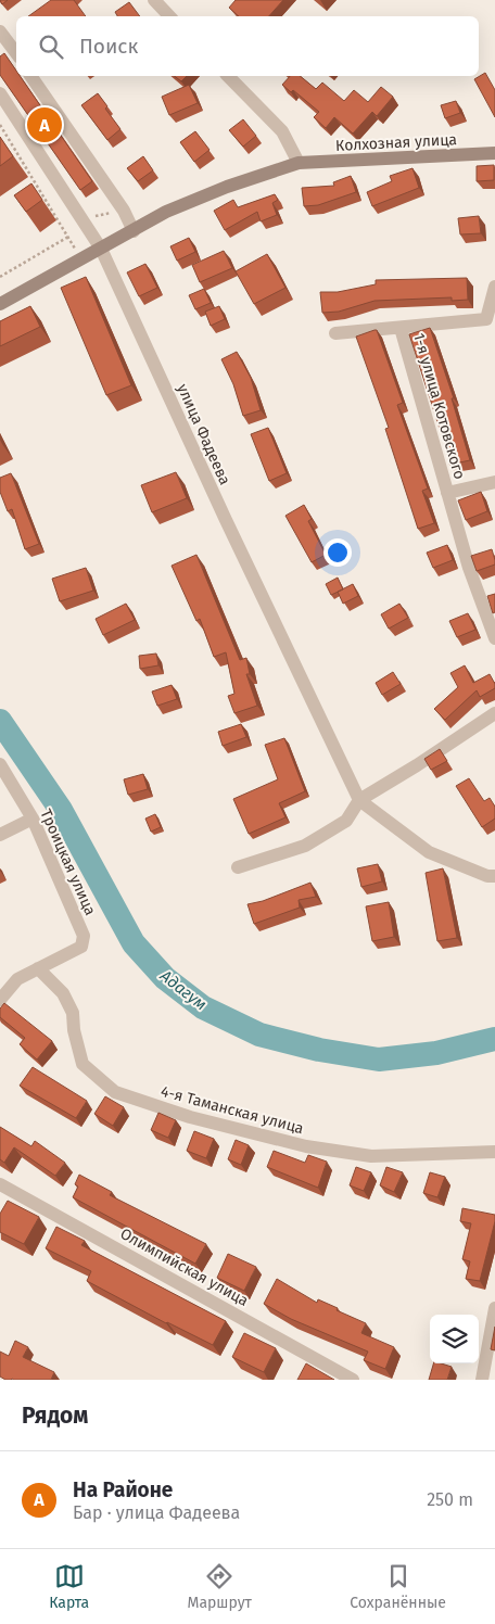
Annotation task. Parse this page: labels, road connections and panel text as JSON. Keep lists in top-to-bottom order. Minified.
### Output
{"streets":{"main road":["Колхозная улица"],"street":["1-я улица Котовского","улица Фадеева","Троицкая улица","4-я Таманская улица","Олимпийская улица"]},"crossings":[["Колхозная улица","улица Фадеева"],["Троицкая улица","4-я Таманская улица"]],"water":["Адагум"],"page":{"search":"Поиск","pins":"A","heading":"Рядом","list":[{"mark":"A","name":"На Районе","note":"Бар · улица Фадеева","value":"250 m"}],"nav":["Карта","Маршрут","Сохранённые"]}}
